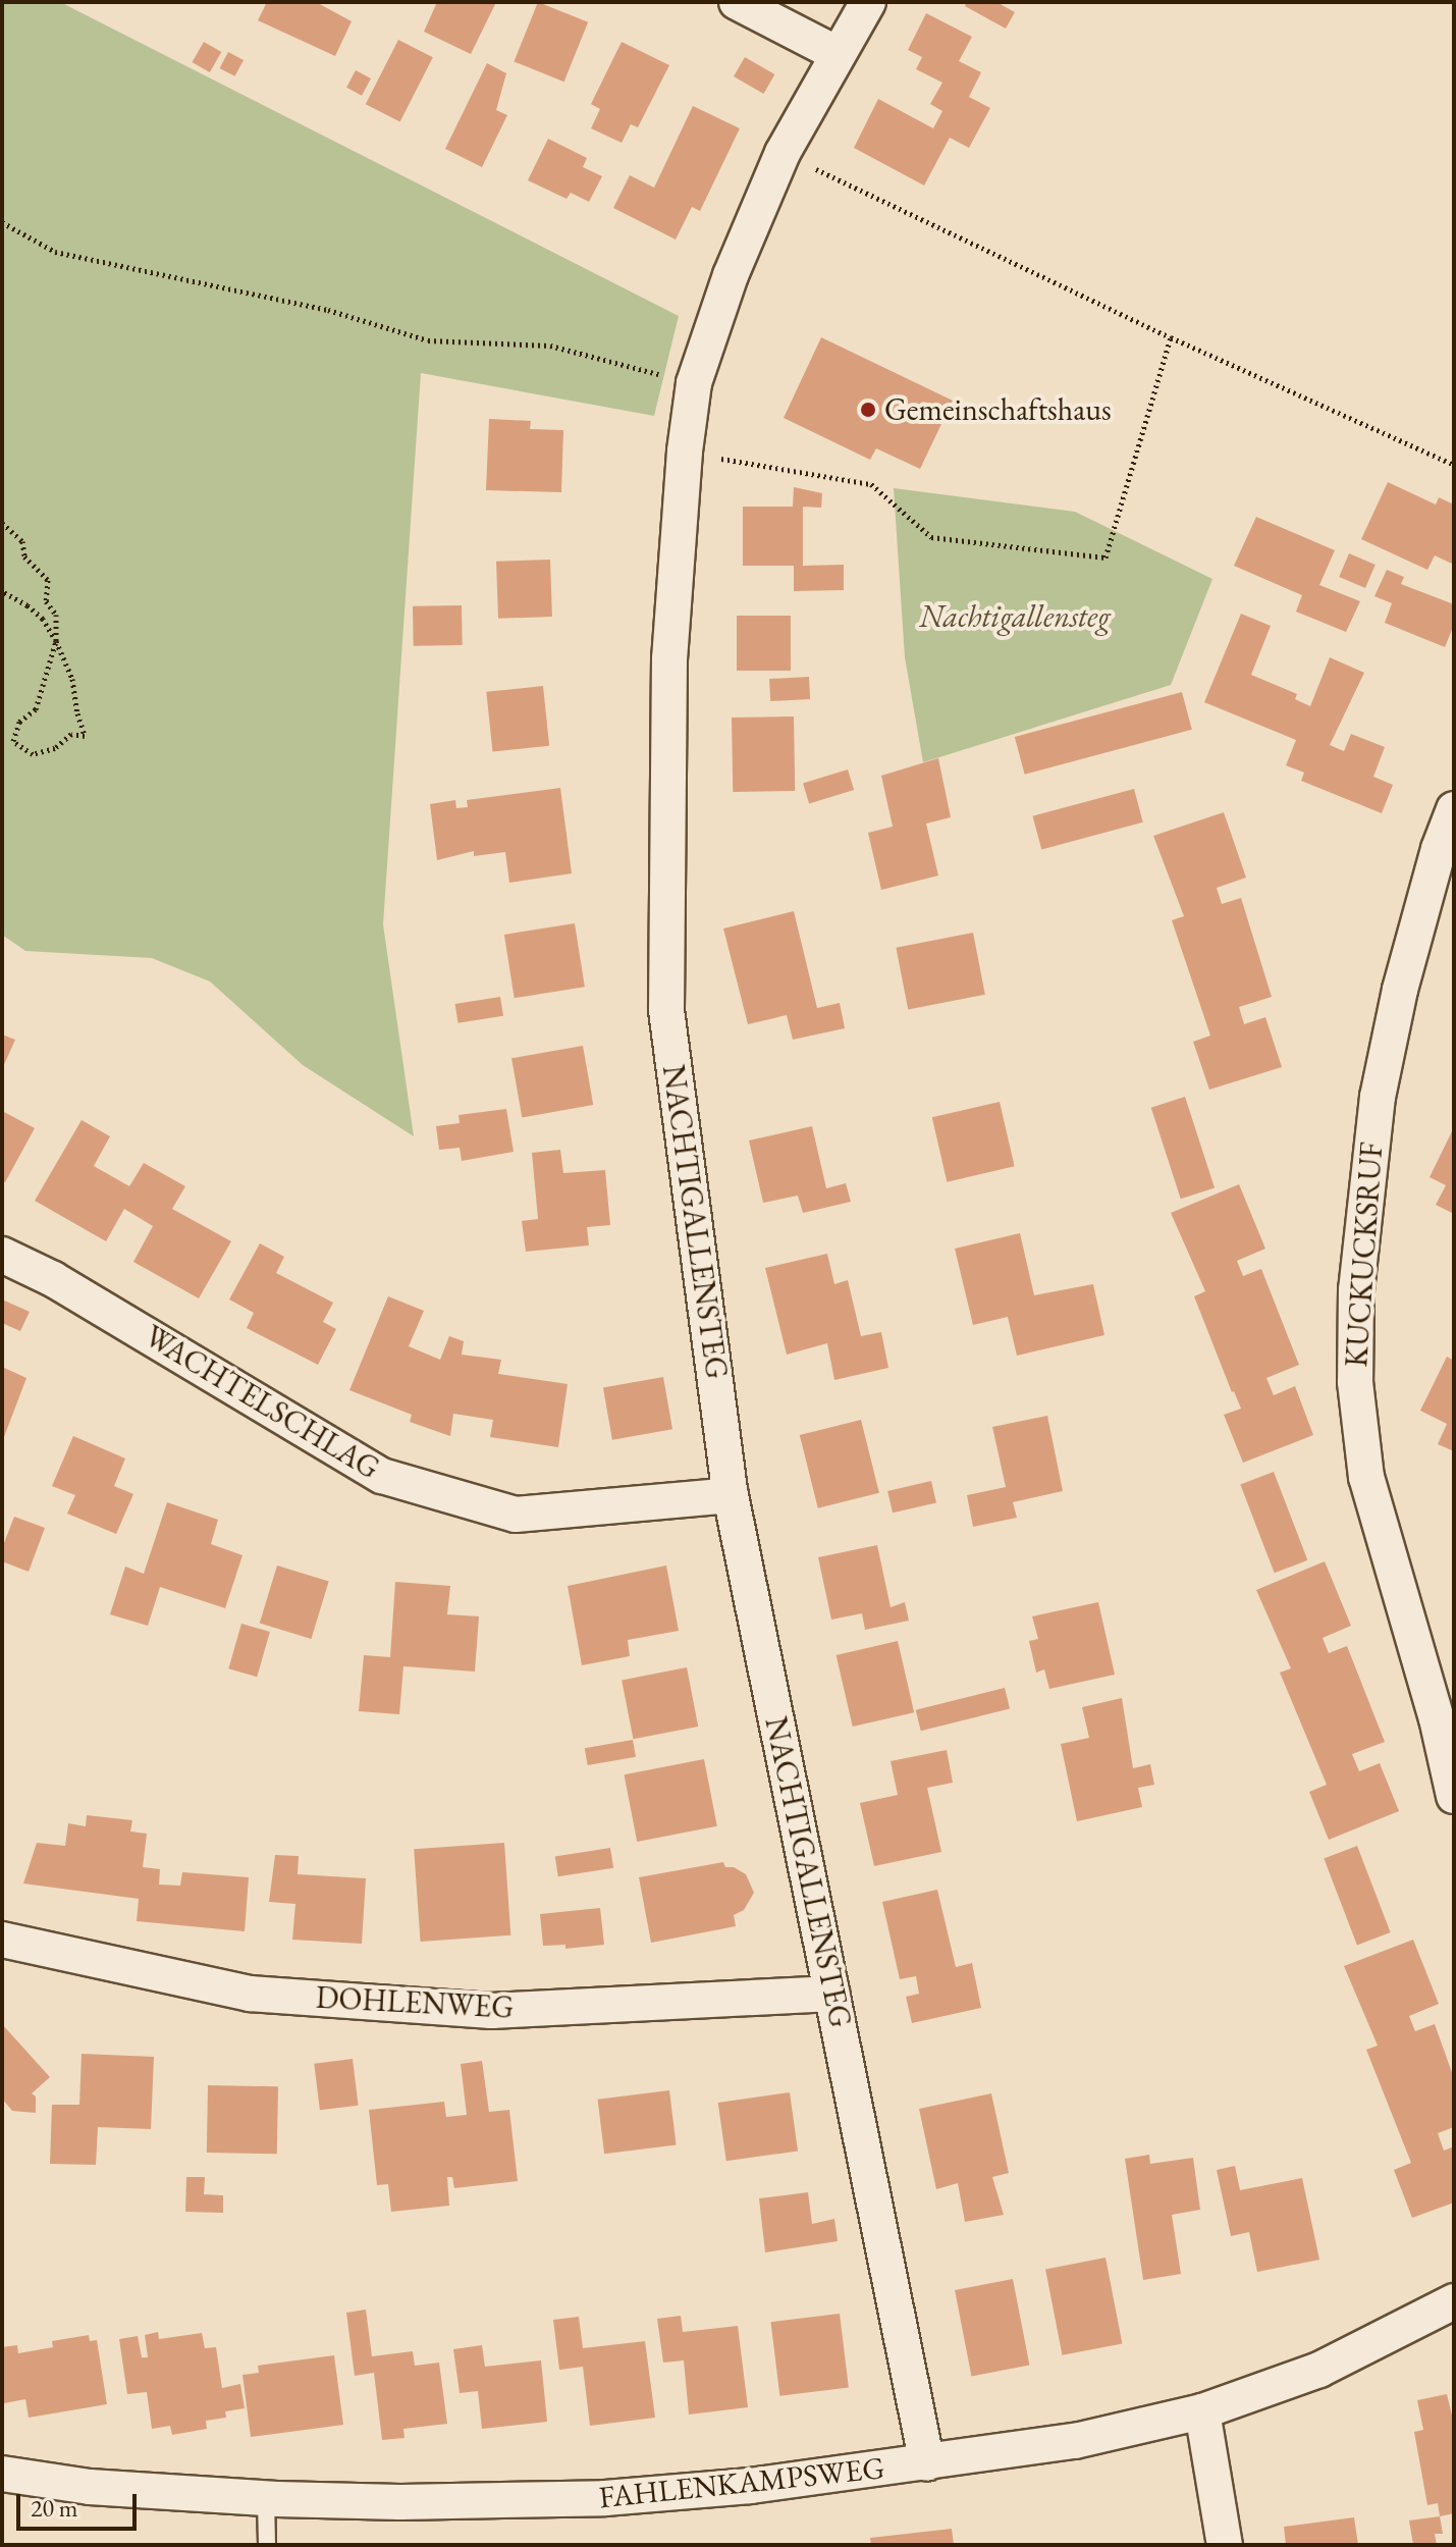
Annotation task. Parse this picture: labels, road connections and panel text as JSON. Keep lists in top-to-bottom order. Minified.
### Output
{"streets":{"street":["NACHTIGALLENSTEG","KUCKUCKSRUF","WACHTELSCHLAG","DOHLENWEG","FAHLENKAMPSWEG"]},"crossings":[["NACHTIGALLENSTEG","WACHTELSCHLAG"],["NACHTIGALLENSTEG","DOHLENWEG"],["NACHTIGALLENSTEG","FAHLENKAMPSWEG"]],"parks":["Nachtigallensteg"],"places":["Gemeinschaftshaus"],"scale_bar":"20 m"}
